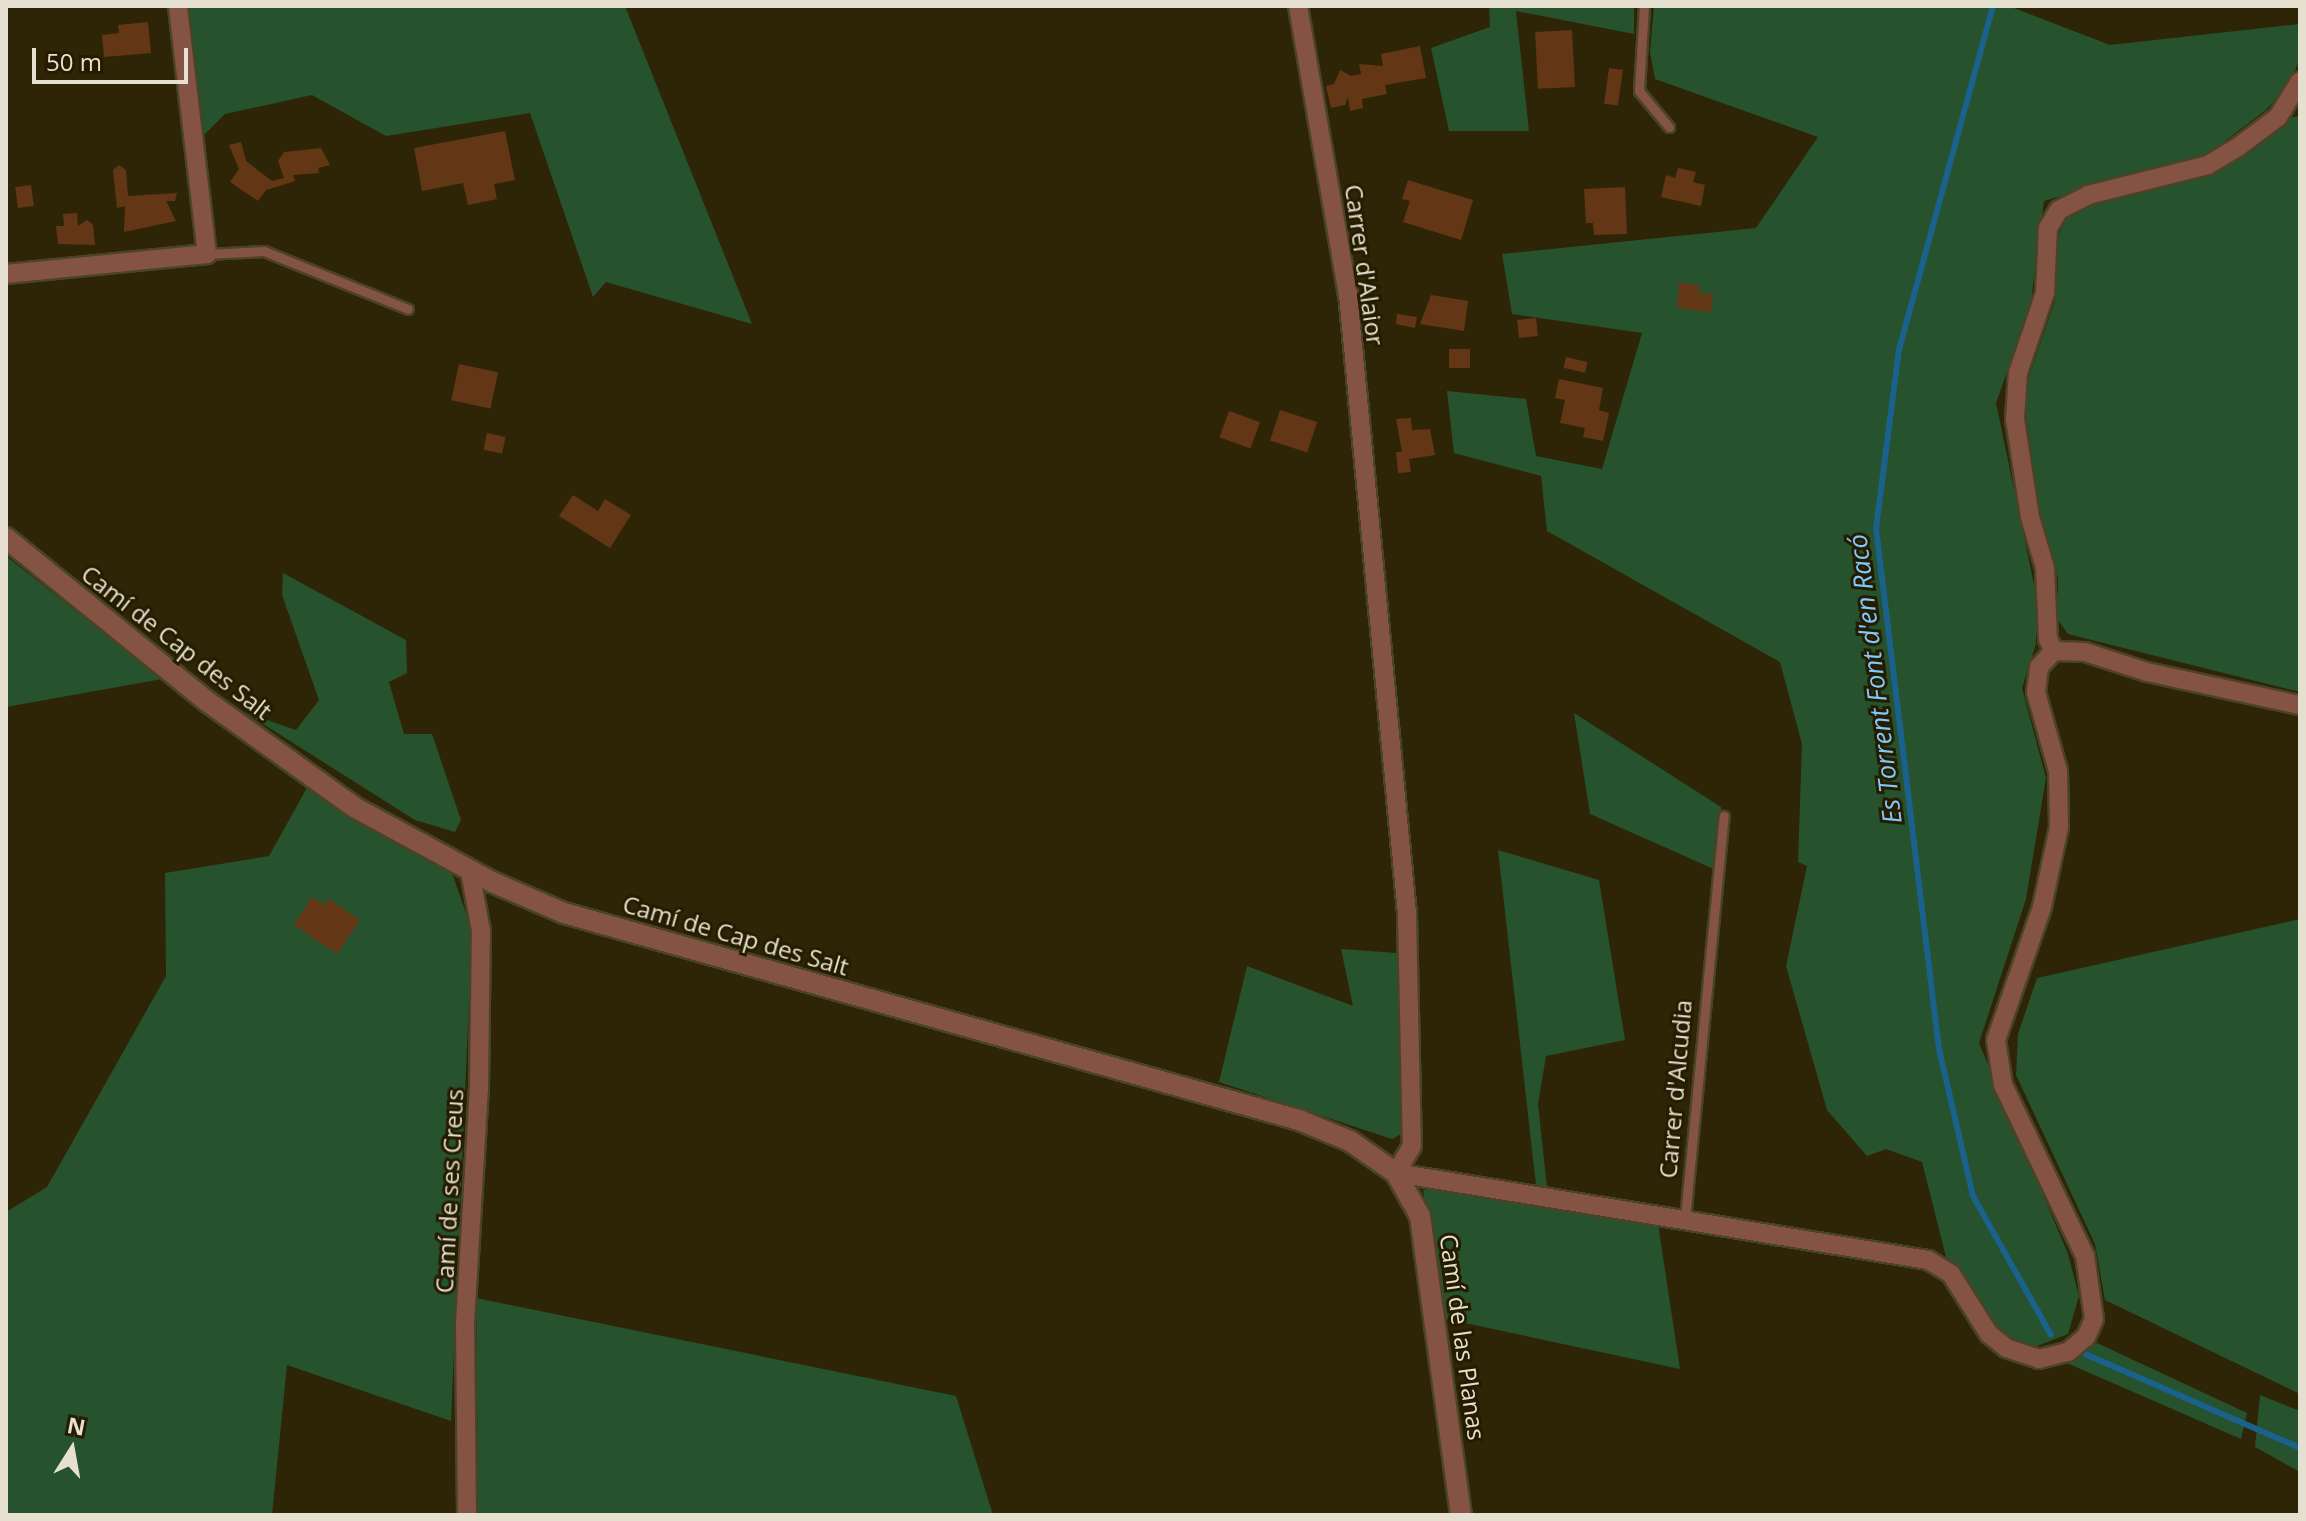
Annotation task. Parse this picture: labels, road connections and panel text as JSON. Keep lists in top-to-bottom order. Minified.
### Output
{"streets":{"street":["Carrer d'Alaior","Camí de Cap des Salt","Camí de ses Creus","Camí de las Planas"],"lane":["Carrer d'Alcudia"]},"crossings":[["Carrer d'Alaior","Camí de Cap des Salt"],["Carrer d'Alaior","Camí de las Planas"],["Camí de Cap des Salt","Carrer d'Alcudia"],["Camí de Cap des Salt","Camí de ses Creus"],["Camí de Cap des Salt","Camí de las Planas"]],"water":["Es Torrent Font d'en Racó"],"scale_bar":"50 m","north":"top"}
